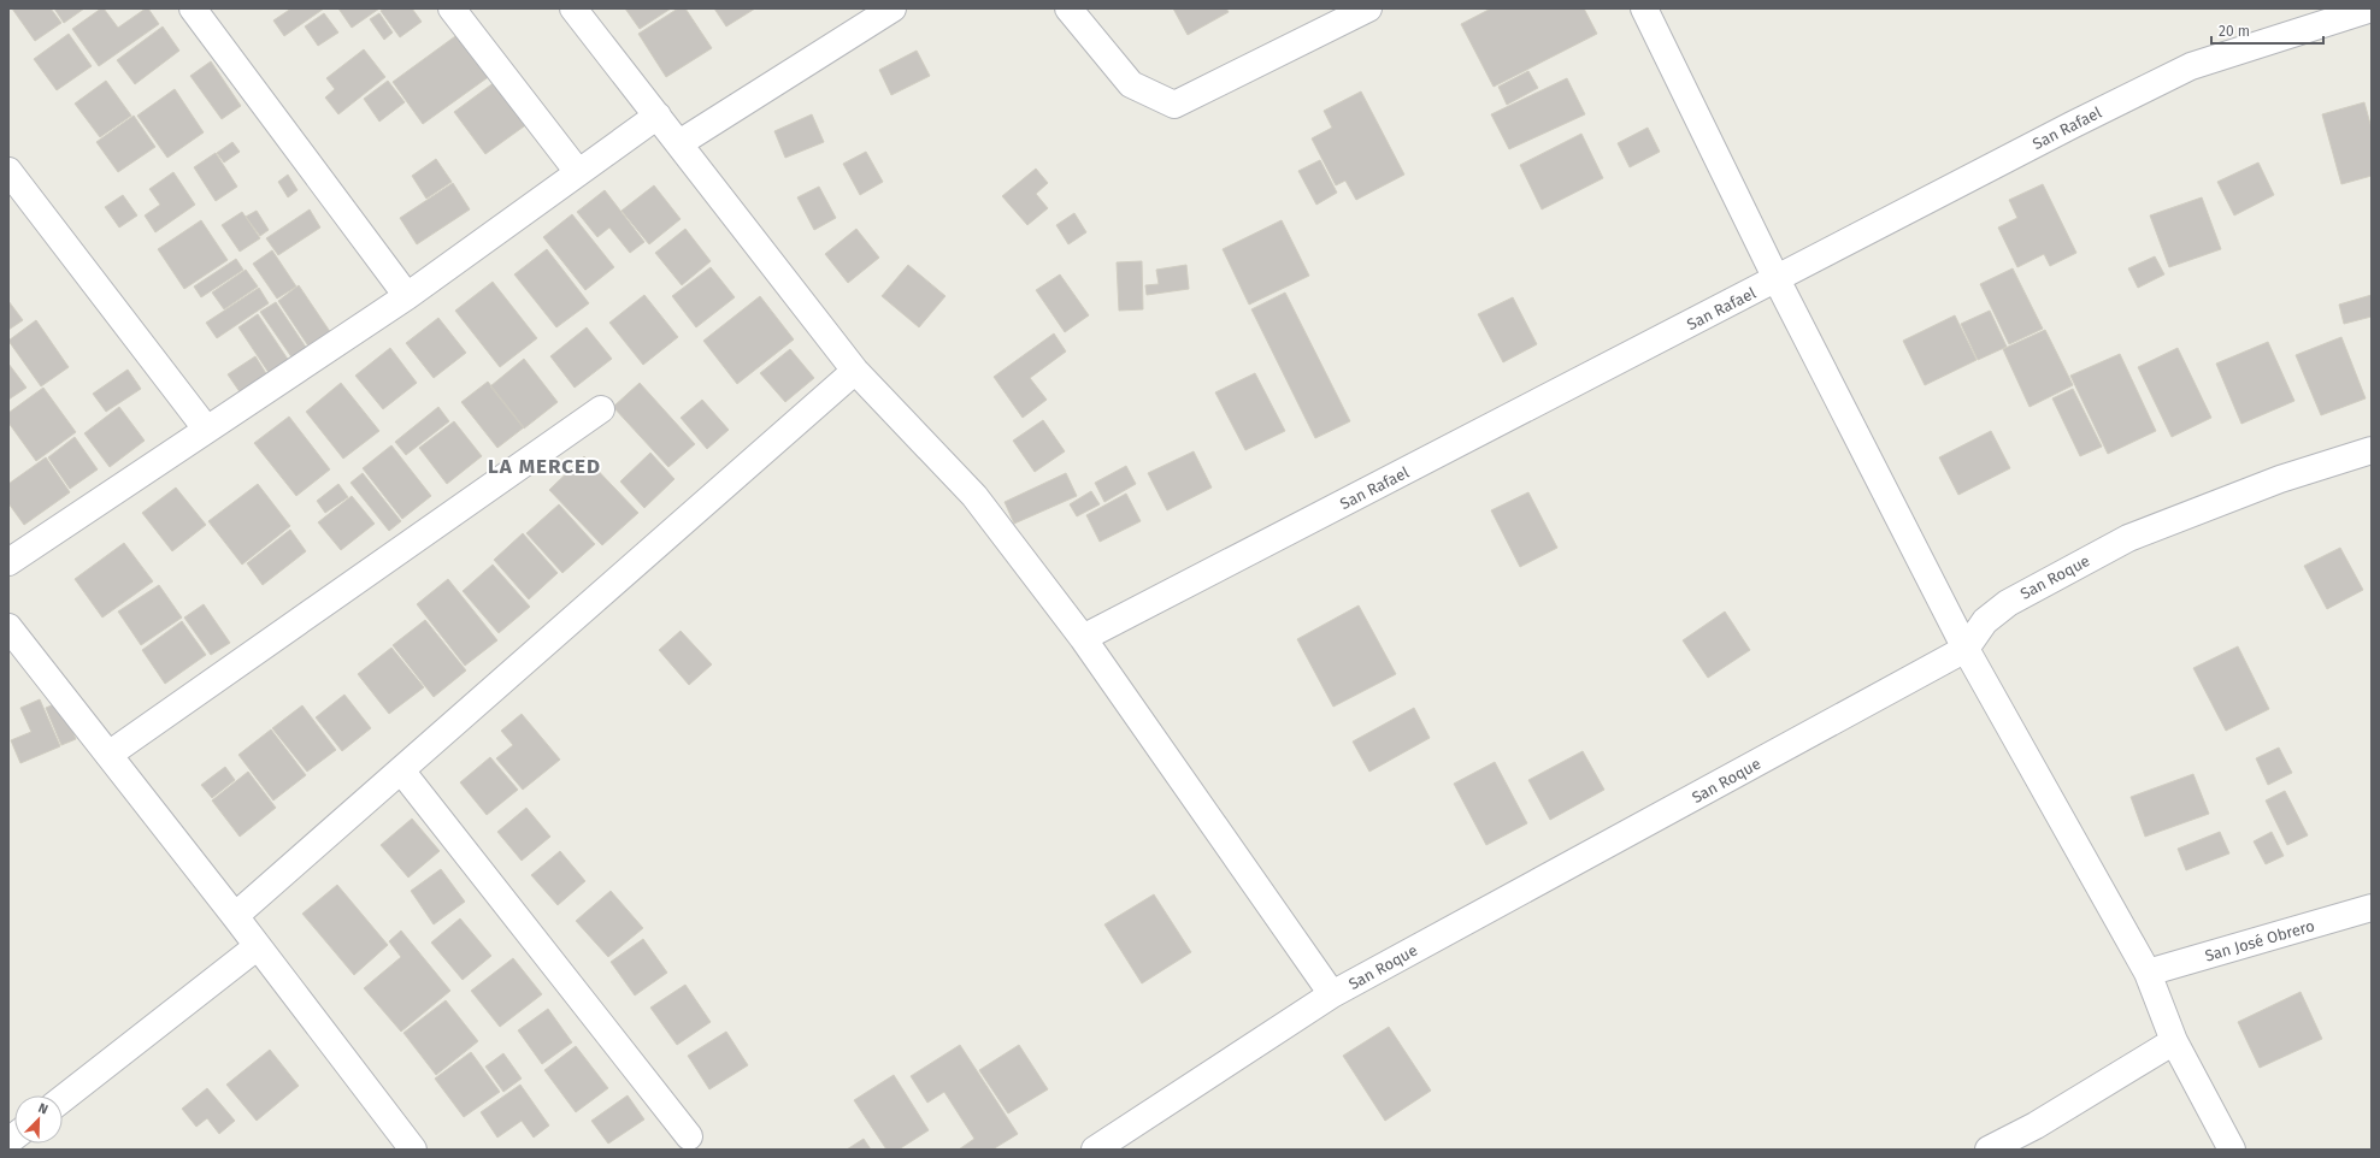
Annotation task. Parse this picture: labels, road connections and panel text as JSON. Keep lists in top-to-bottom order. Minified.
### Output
{"streets":{"street":["San Rafael","San Roque","San José Obrero"]},"districts":["LA MERCED"],"scale_bar":"20 m","north":"top right"}
